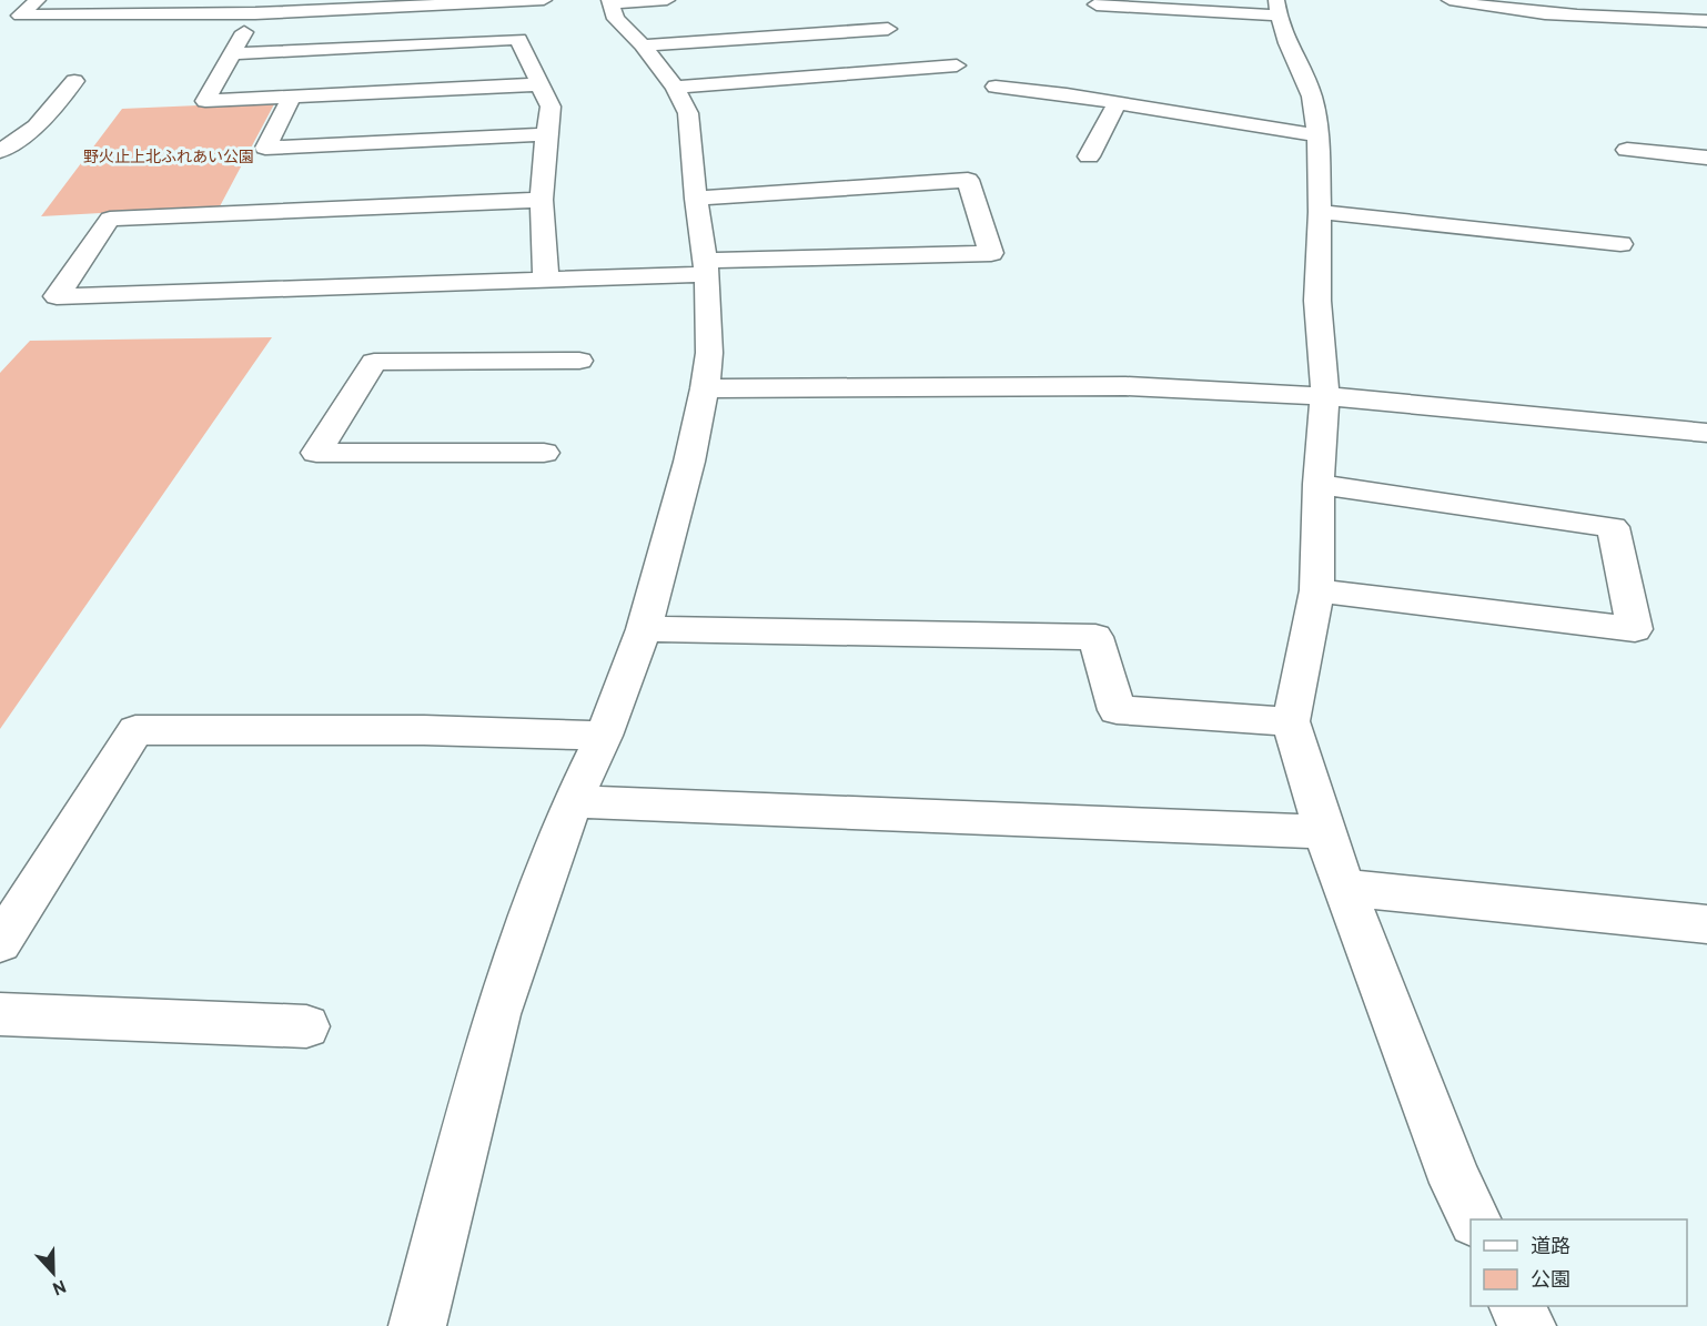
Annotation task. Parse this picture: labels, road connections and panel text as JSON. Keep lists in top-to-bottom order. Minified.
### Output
{"parks":["野火止上北ふれあい公園"],"legend":["道路","公園"],"north":"bottom"}
